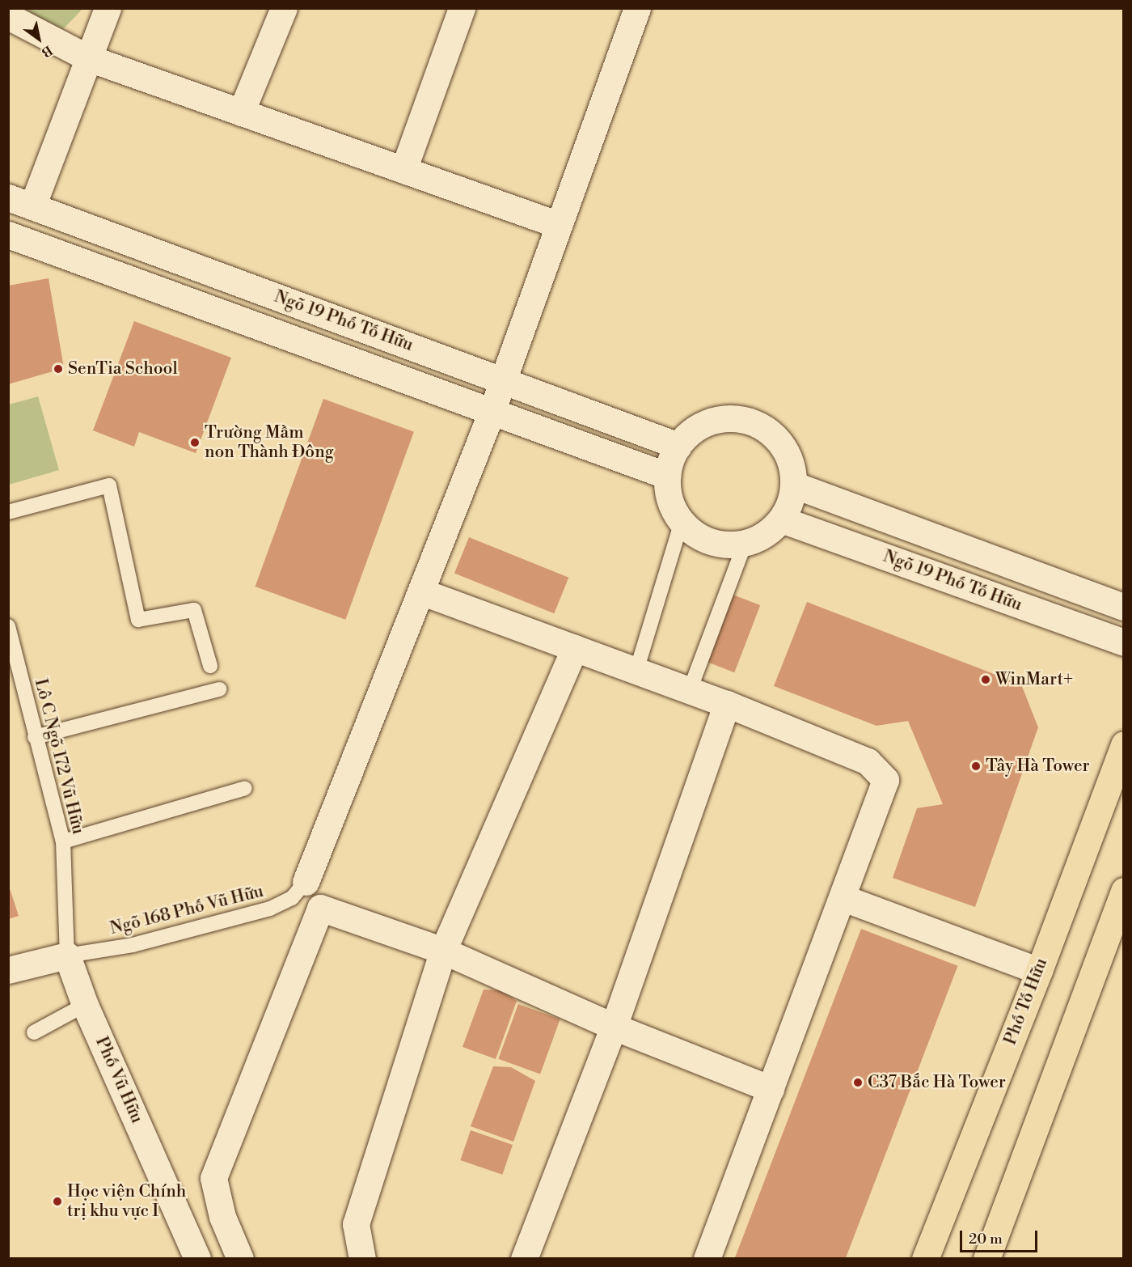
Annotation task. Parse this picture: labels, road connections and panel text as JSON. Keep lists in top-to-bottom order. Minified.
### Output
{"streets":{"main road":["Phố Tố Hữu"],"street":["Ngõ 19 Phố Tố Hữu","Phố Vũ Hữu"],"lane":["Lô C Ngõ 172 Vũ Hữu","Ngõ 168 Phố Vũ Hữu"]},"crossings":[["Lô C Ngõ 172 Vũ Hữu","Ngõ 168 Phố Vũ Hữu"],["Lô C Ngõ 172 Vũ Hữu","Phố Vũ Hữu"],["Ngõ 168 Phố Vũ Hữu","Phố Vũ Hữu"]],"places":["SenTia School","Trường Mầm non Thành Đông","WinMart+","Tây Hà Tower","C37 Bắc Hà Tower","Học viện Chính trị khu vực I"],"scale_bar":"20 m","north":"bottom right"}
